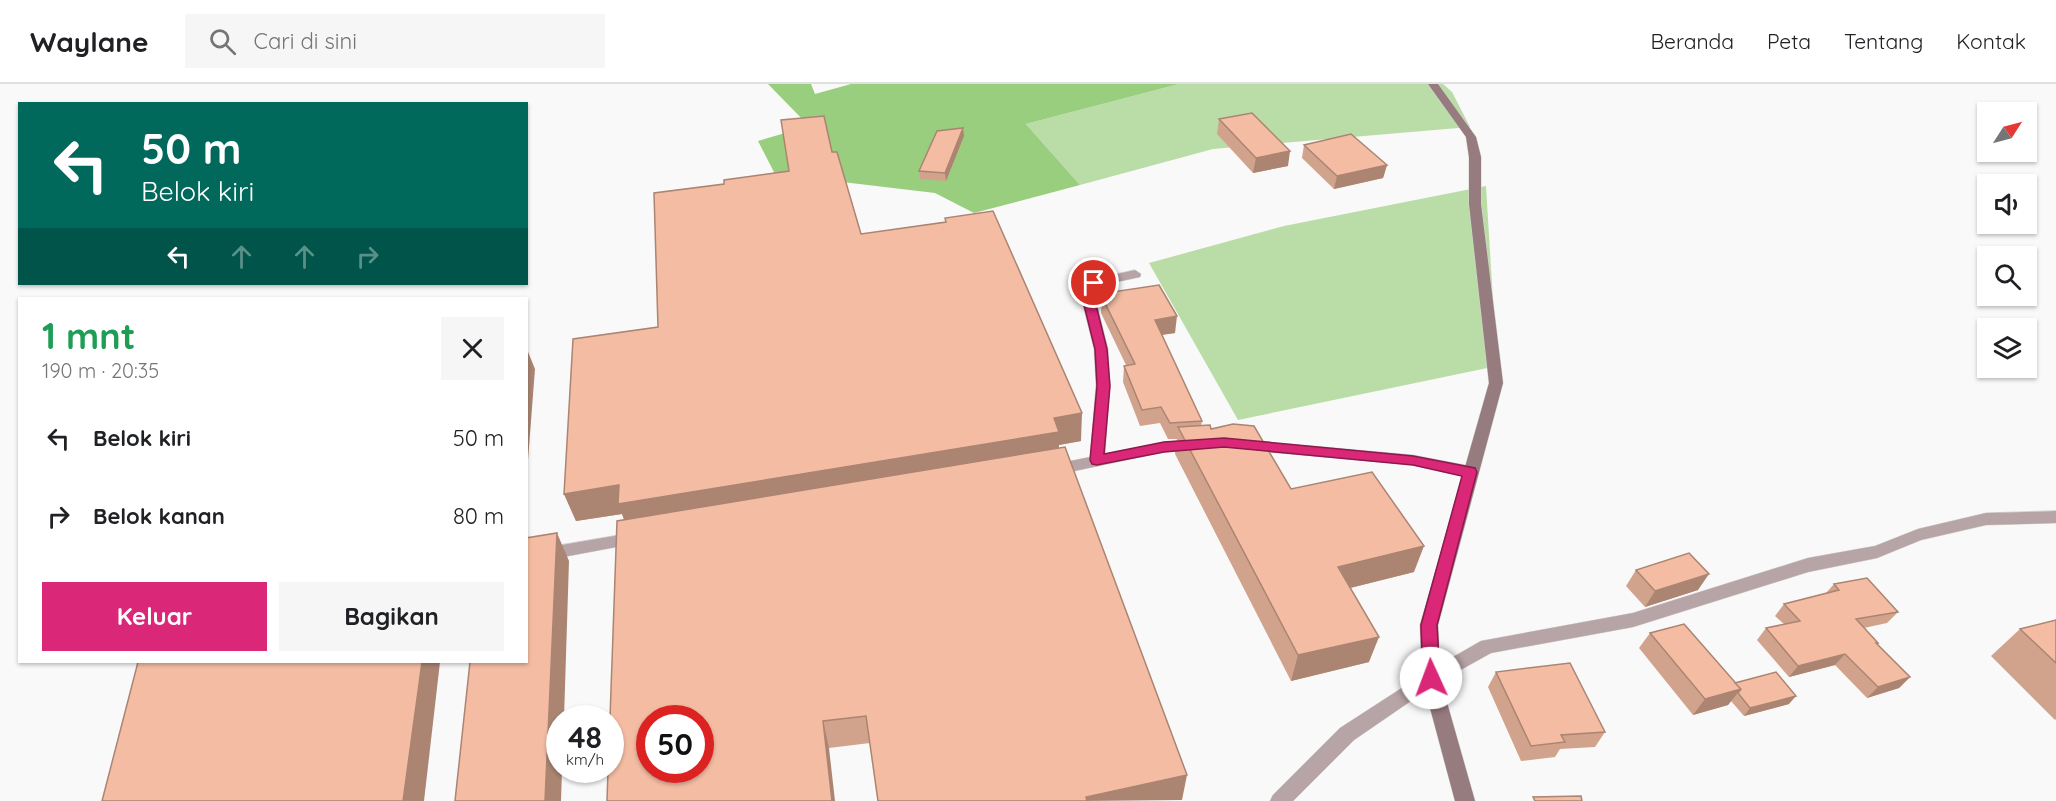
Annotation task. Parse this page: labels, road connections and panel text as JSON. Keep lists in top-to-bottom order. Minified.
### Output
{"north":"top right","page":{"header":"Waylane","search":"Cari di sini","nav":["Beranda","Peta","Tentang","Kontak"],"turn":["50 m","Belok kiri"],"heading":["1 mnt","190 m · 20:35"],"list":[{"name":"Belok kiri","value":"50 m"},{"name":"Belok kanan","value":"80 m"}],"buttons":["Keluar","Bagikan"],"speed":"48 km/h","limit":"50"}}
